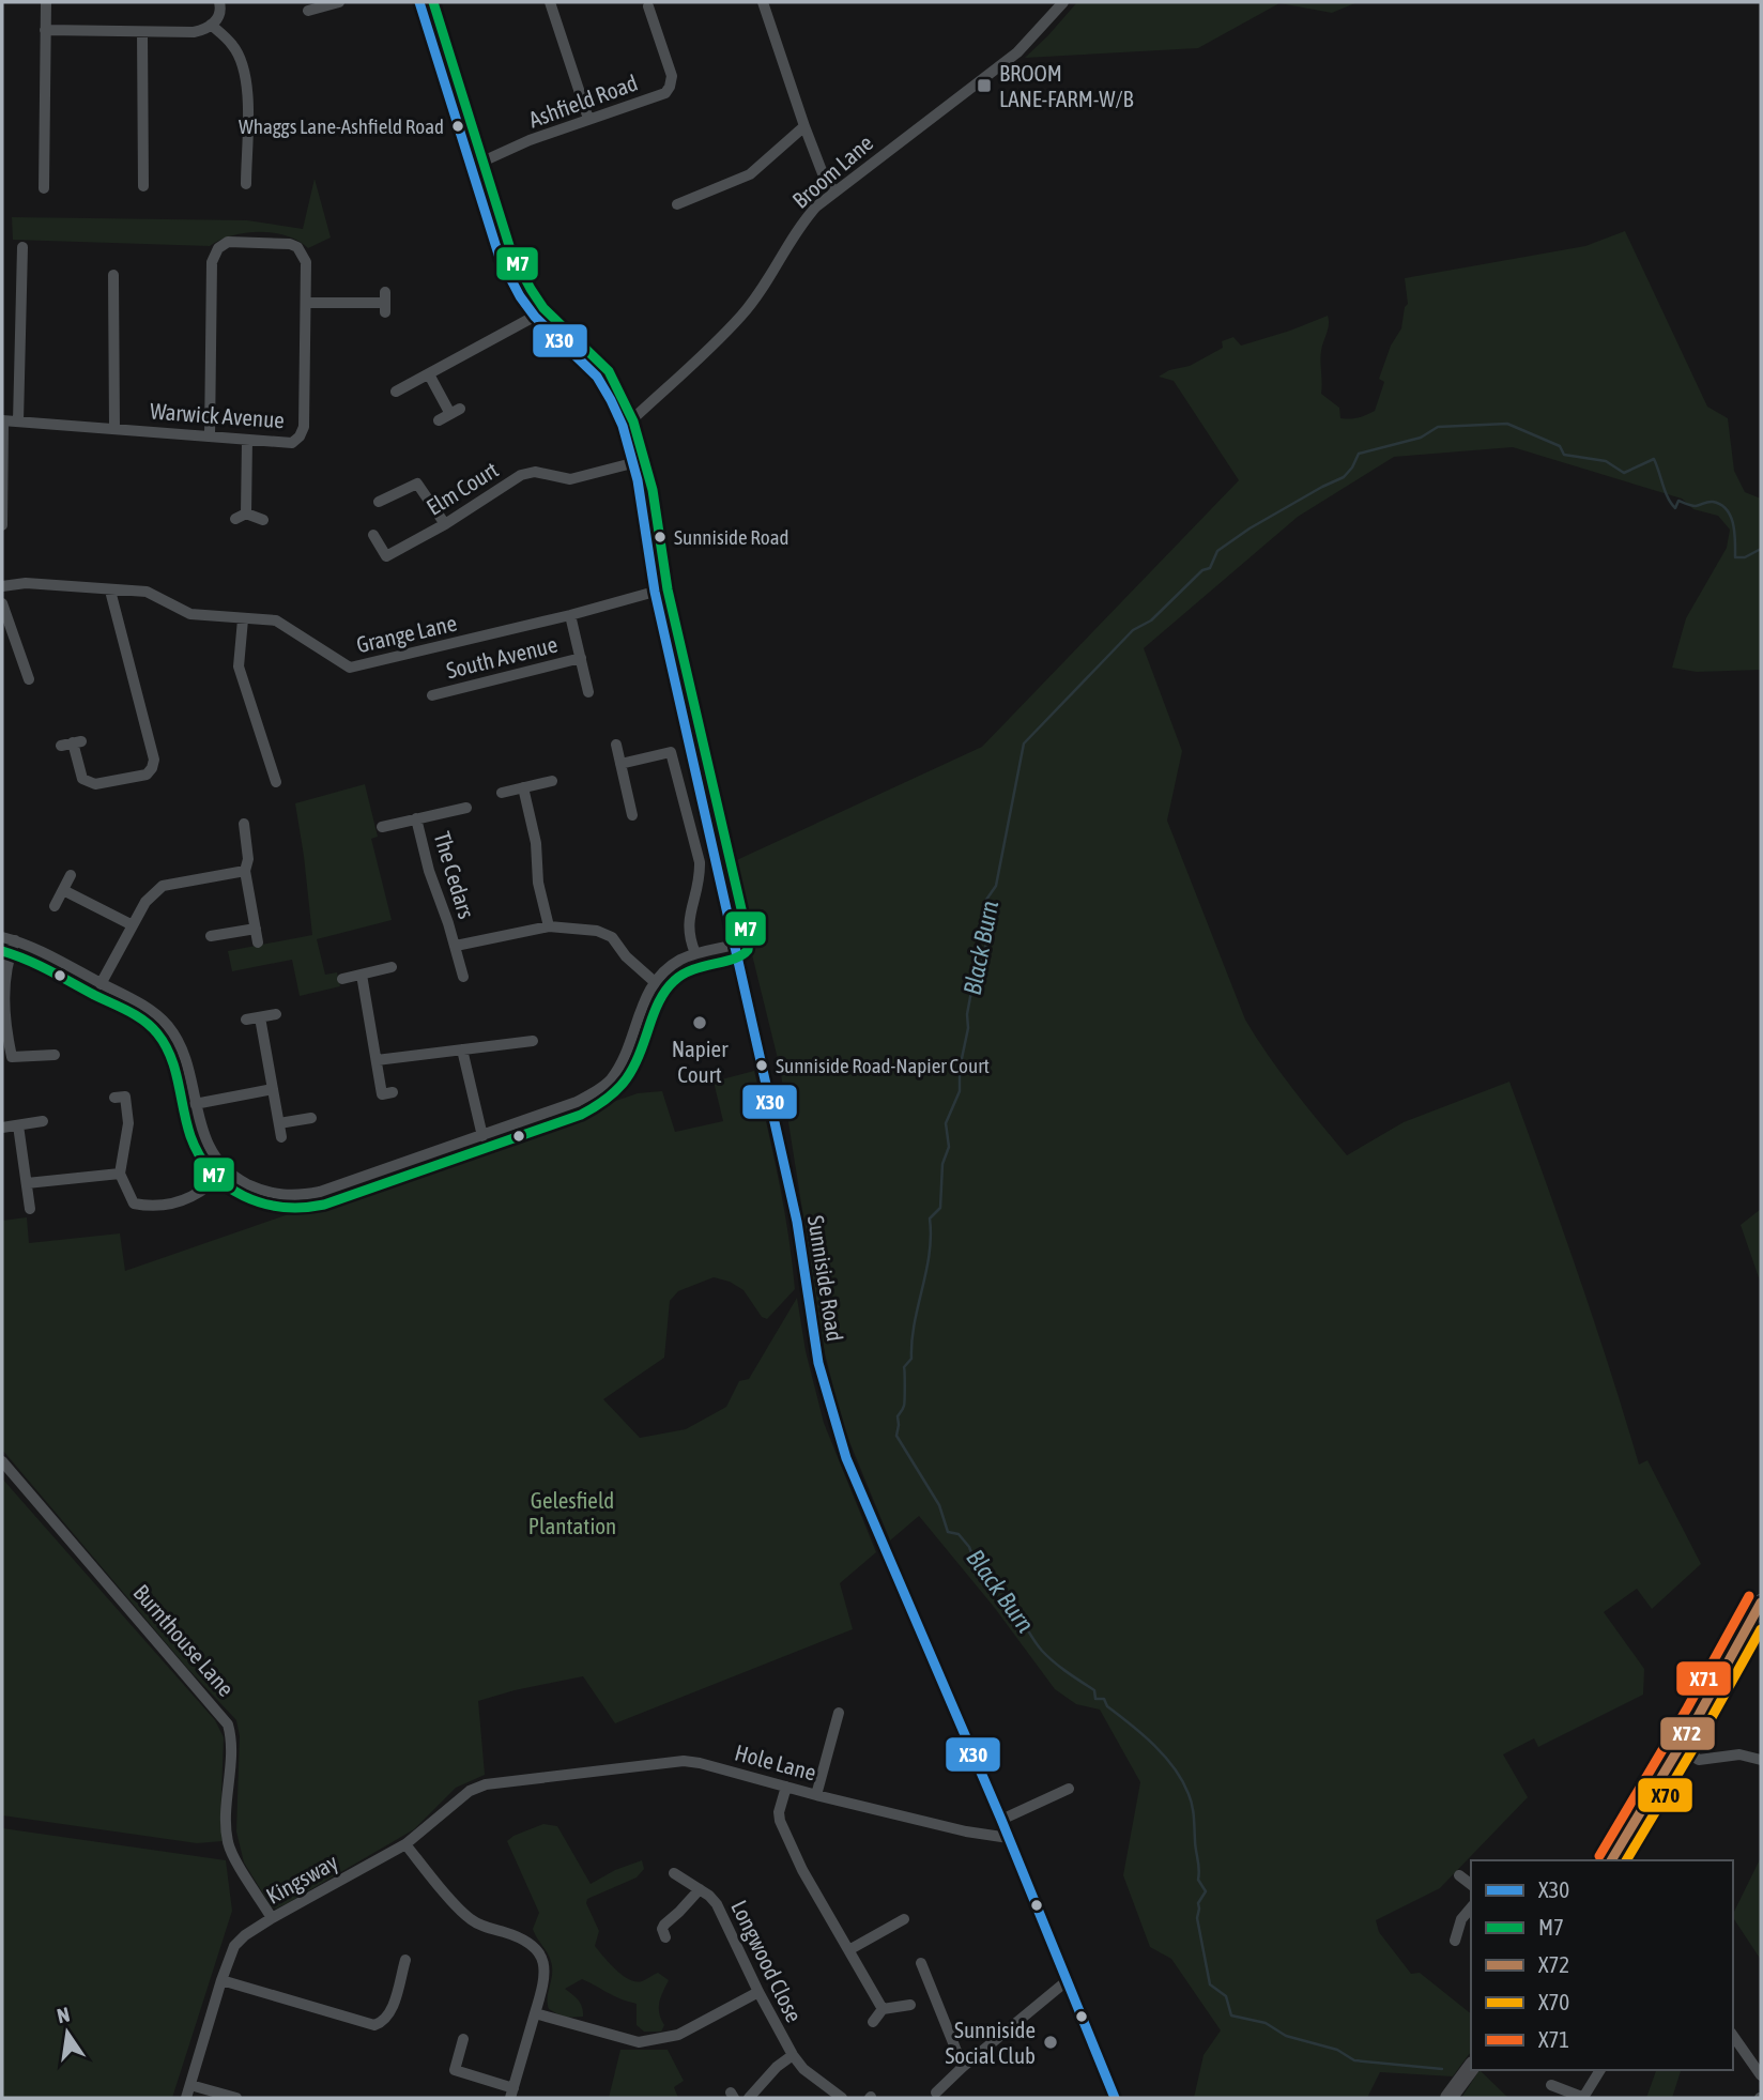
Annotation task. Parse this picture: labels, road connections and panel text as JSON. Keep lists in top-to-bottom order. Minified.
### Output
{"streets":{"main road":["Sunniside Road"],"street":["Ashfield Road","Broom Lane","Warwick Avenue","Elm Court","Grange Lane","South Avenue","The Cedars","Burnthouse Lane","Hole Lane","Kingsway","Longwood Close"]},"crossings":[["Ashfield Road","Sunniside Road"],["Broom Lane","Sunniside Road"],["Elm Court","Sunniside Road"],["Grange Lane","Sunniside Road"],["Sunniside Road","Hole Lane"],["Burnthouse Lane","Kingsway"],["Hole Lane","Kingsway"]],"water":["Black Burn"],"parks":["Gelesfield Plantation"],"places":{"transit":["BROOM LANE-FARM-W/B"],"other":["Whaggs Lane-Ashfield Road","Sunniside Road","Napier Court","Sunniside Road-Napier Court","Sunniside Social Club"]},"lines":["transit line X30","transit line M7","transit line X71","transit line X72","transit line X70"],"legend":["X30","M7","X72","X70","X71"],"north":"top"}
